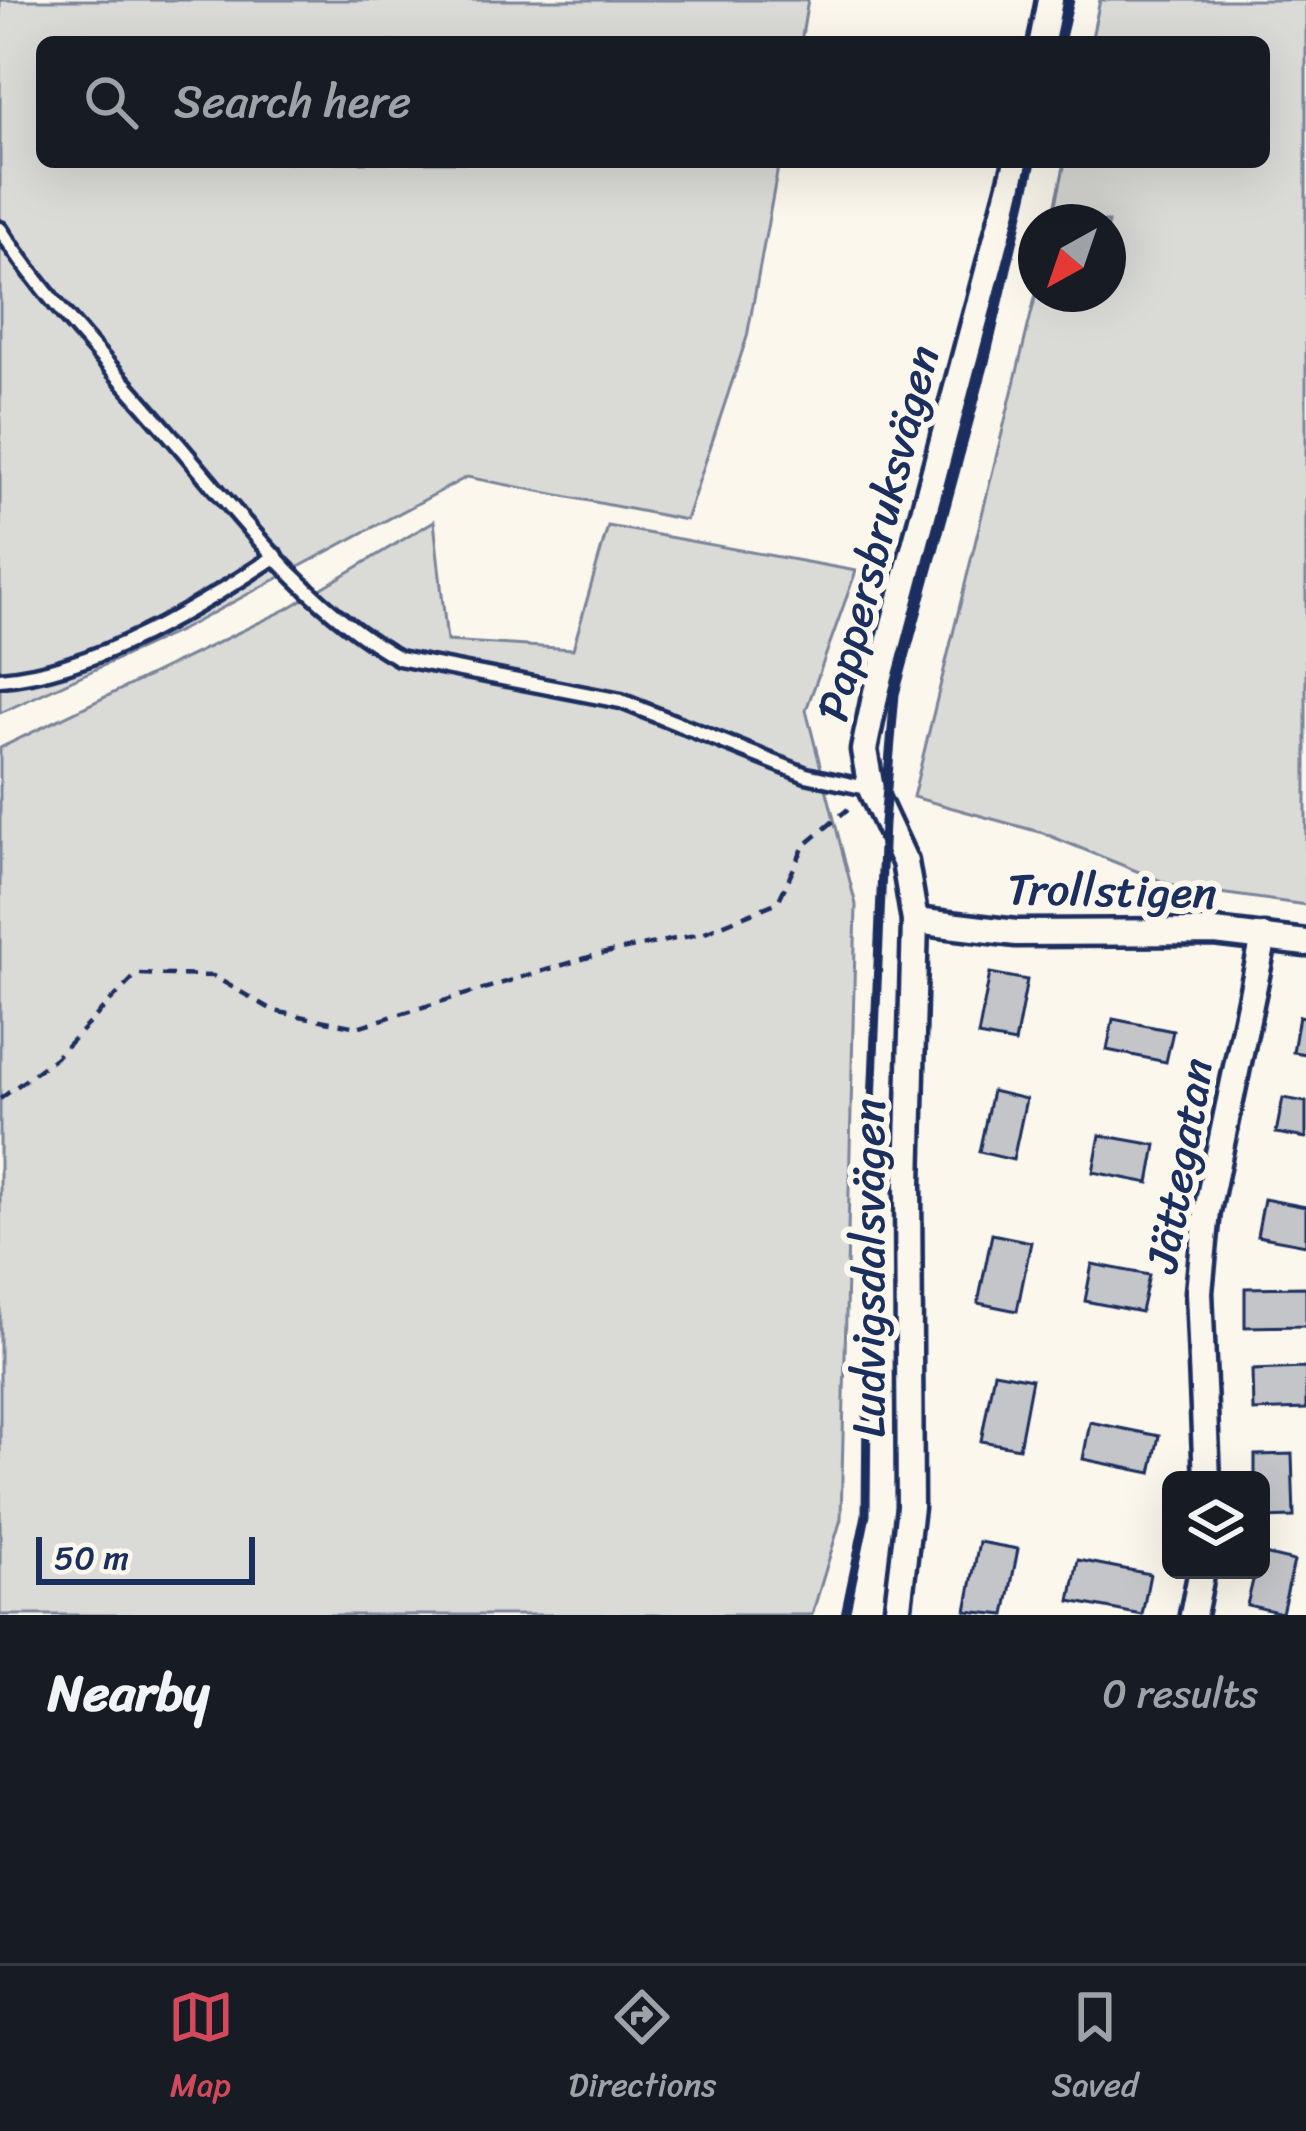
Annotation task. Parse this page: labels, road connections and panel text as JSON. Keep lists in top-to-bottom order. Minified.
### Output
{"streets":{"street":["Pappersbruksvägen","Trollstigen","Jättegatan","Ludvigsdalsvägen"]},"crossings":[["Pappersbruksvägen","Trollstigen"],["Pappersbruksvägen","Ludvigsdalsvägen"],["Trollstigen","Jättegatan"],["Trollstigen","Ludvigsdalsvägen"]],"scale_bar":"50 m","north":"bottom left","page":{"search":"Search here","scale":"50 m","heading":["Nearby","0 results"],"nav":["Map","Directions","Saved"]}}
